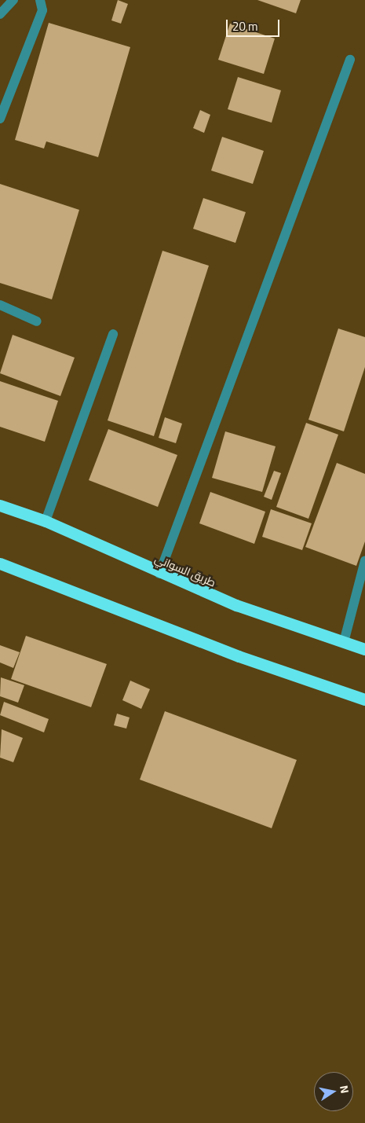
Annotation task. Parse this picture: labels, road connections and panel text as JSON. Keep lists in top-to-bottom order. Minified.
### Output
{"streets":{"highway":["طريق السواني"]},"scale_bar":"20 m","north":"right"}
